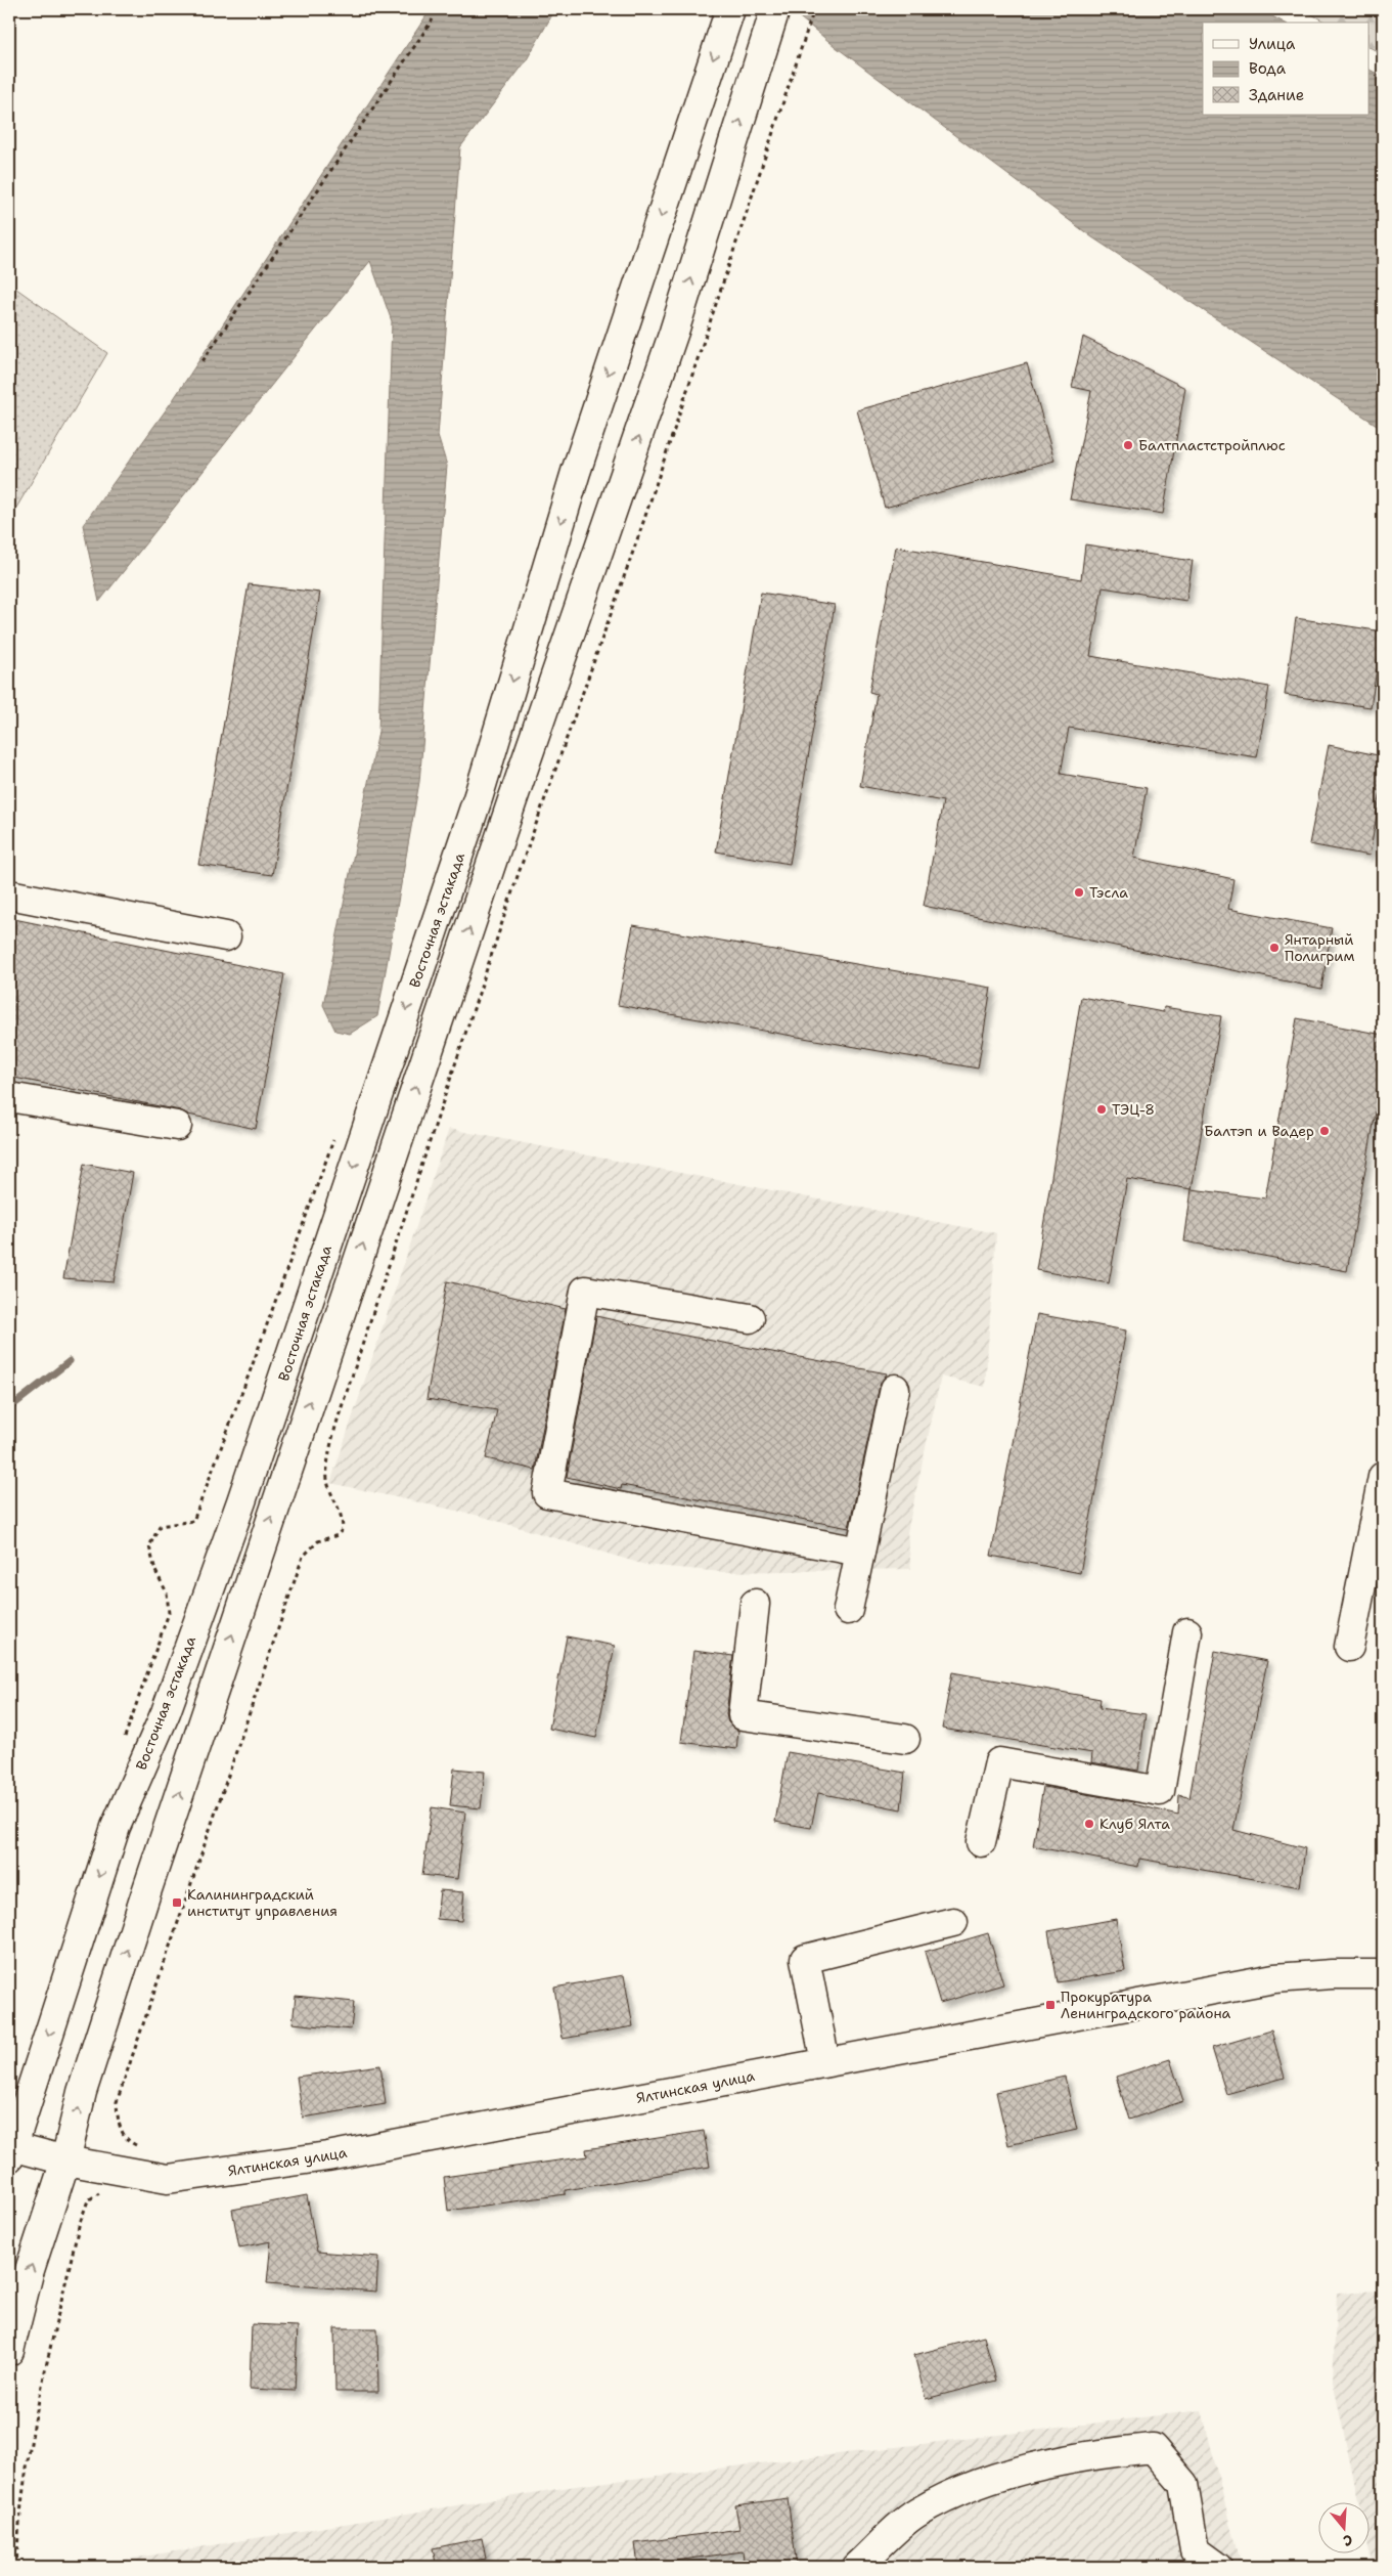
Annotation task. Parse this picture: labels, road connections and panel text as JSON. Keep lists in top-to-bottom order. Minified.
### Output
{"streets":{"main road":["Восточная эстакада","Ялтинская улица"]},"crossings":[["Восточная эстакада","Ялтинская улица"]],"places":{"other":["Балтпластстройплюс","Тэсла","Янтарный Полигрим","ТЭЦ-8","Балтэп и Вадер","Клуб Ялта"],"transit":["Калининградский институт управления","Прокуратура Ленинградского района"]},"legend":["Улица","Вода","Здание"],"north":"bottom"}
